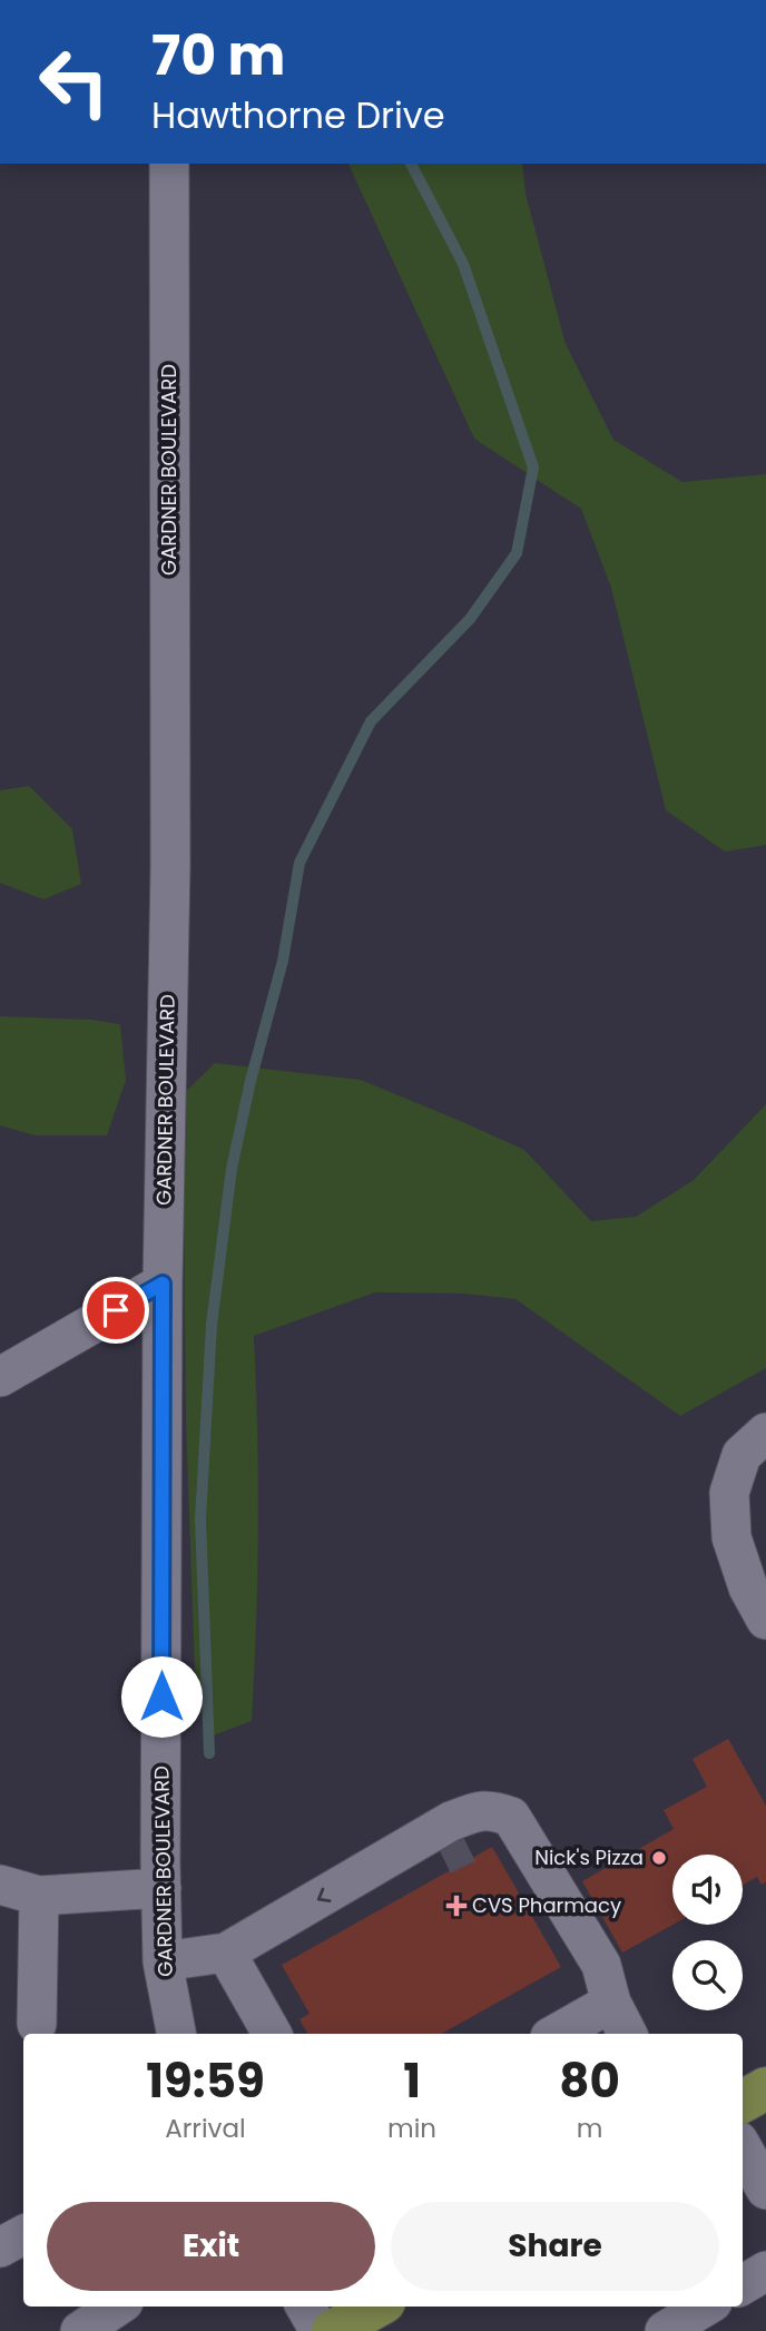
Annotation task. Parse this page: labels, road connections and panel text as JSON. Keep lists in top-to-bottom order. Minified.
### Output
{"streets":{"street":["GARDNER BOULEVARD"]},"places":{"other":["Nick's Pizza"],"health":["CVS Pharmacy"]},"page":{"turn":["70 m","Hawthorne Drive"],"eta":["19:59","Arrival","1","min","80","m"],"buttons":["Exit","Share"]}}
